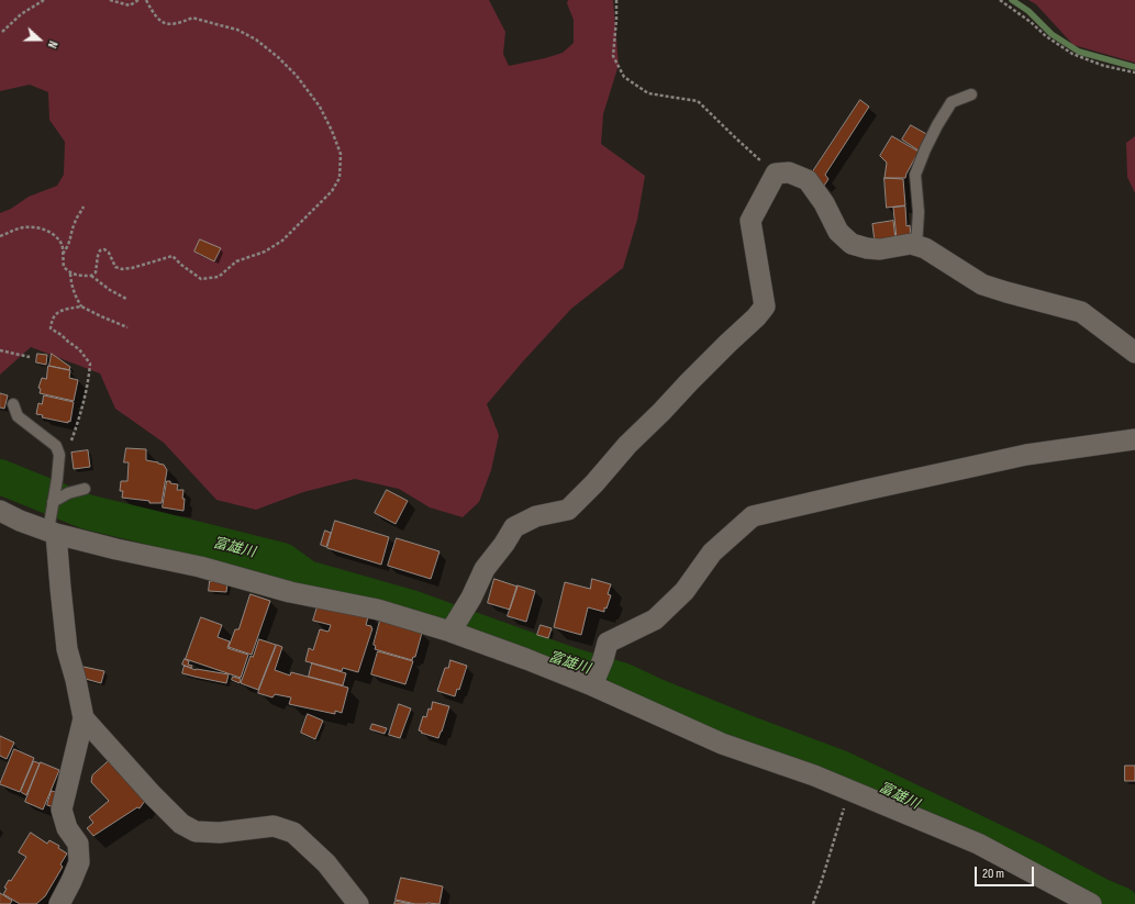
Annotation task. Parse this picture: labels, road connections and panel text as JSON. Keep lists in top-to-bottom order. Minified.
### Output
{"water":["富雄川"],"scale_bar":"20 m","north":"right"}
